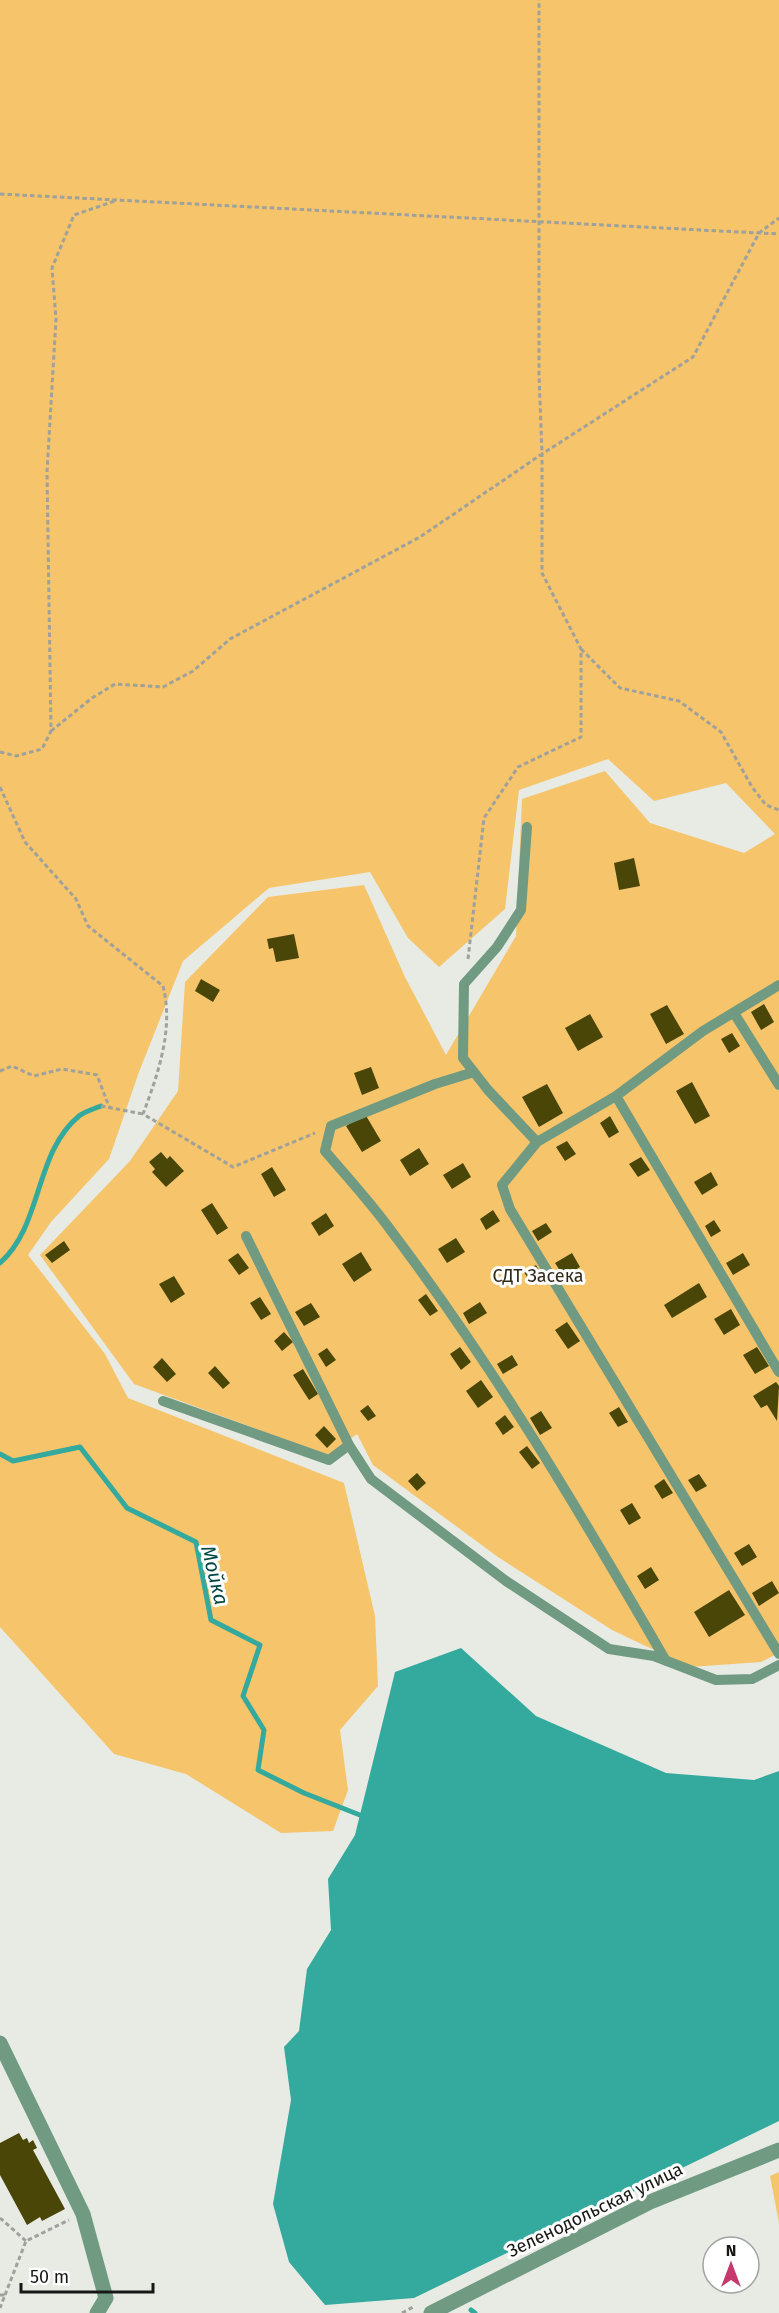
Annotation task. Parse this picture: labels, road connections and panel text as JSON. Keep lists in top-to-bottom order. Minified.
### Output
{"streets":{"street":["Зеленодольская улица"]},"water":["Мойка"],"parks":["СДТ Засека"],"scale_bar":"50 m","north":"top"}
